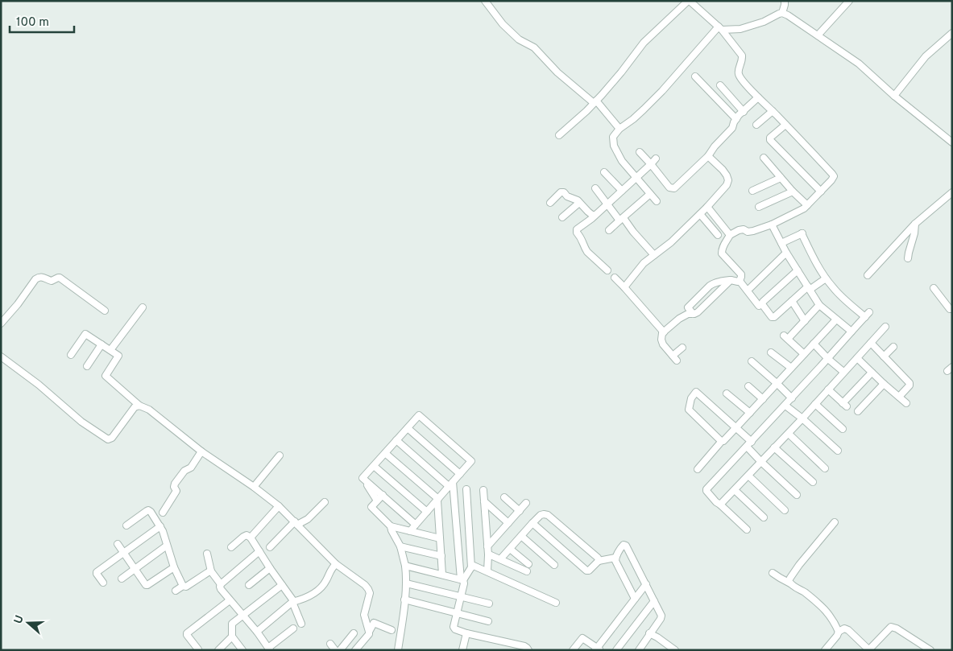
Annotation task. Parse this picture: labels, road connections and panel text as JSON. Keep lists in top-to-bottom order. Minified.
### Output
{"scale_bar":"100 m","north":"left"}
